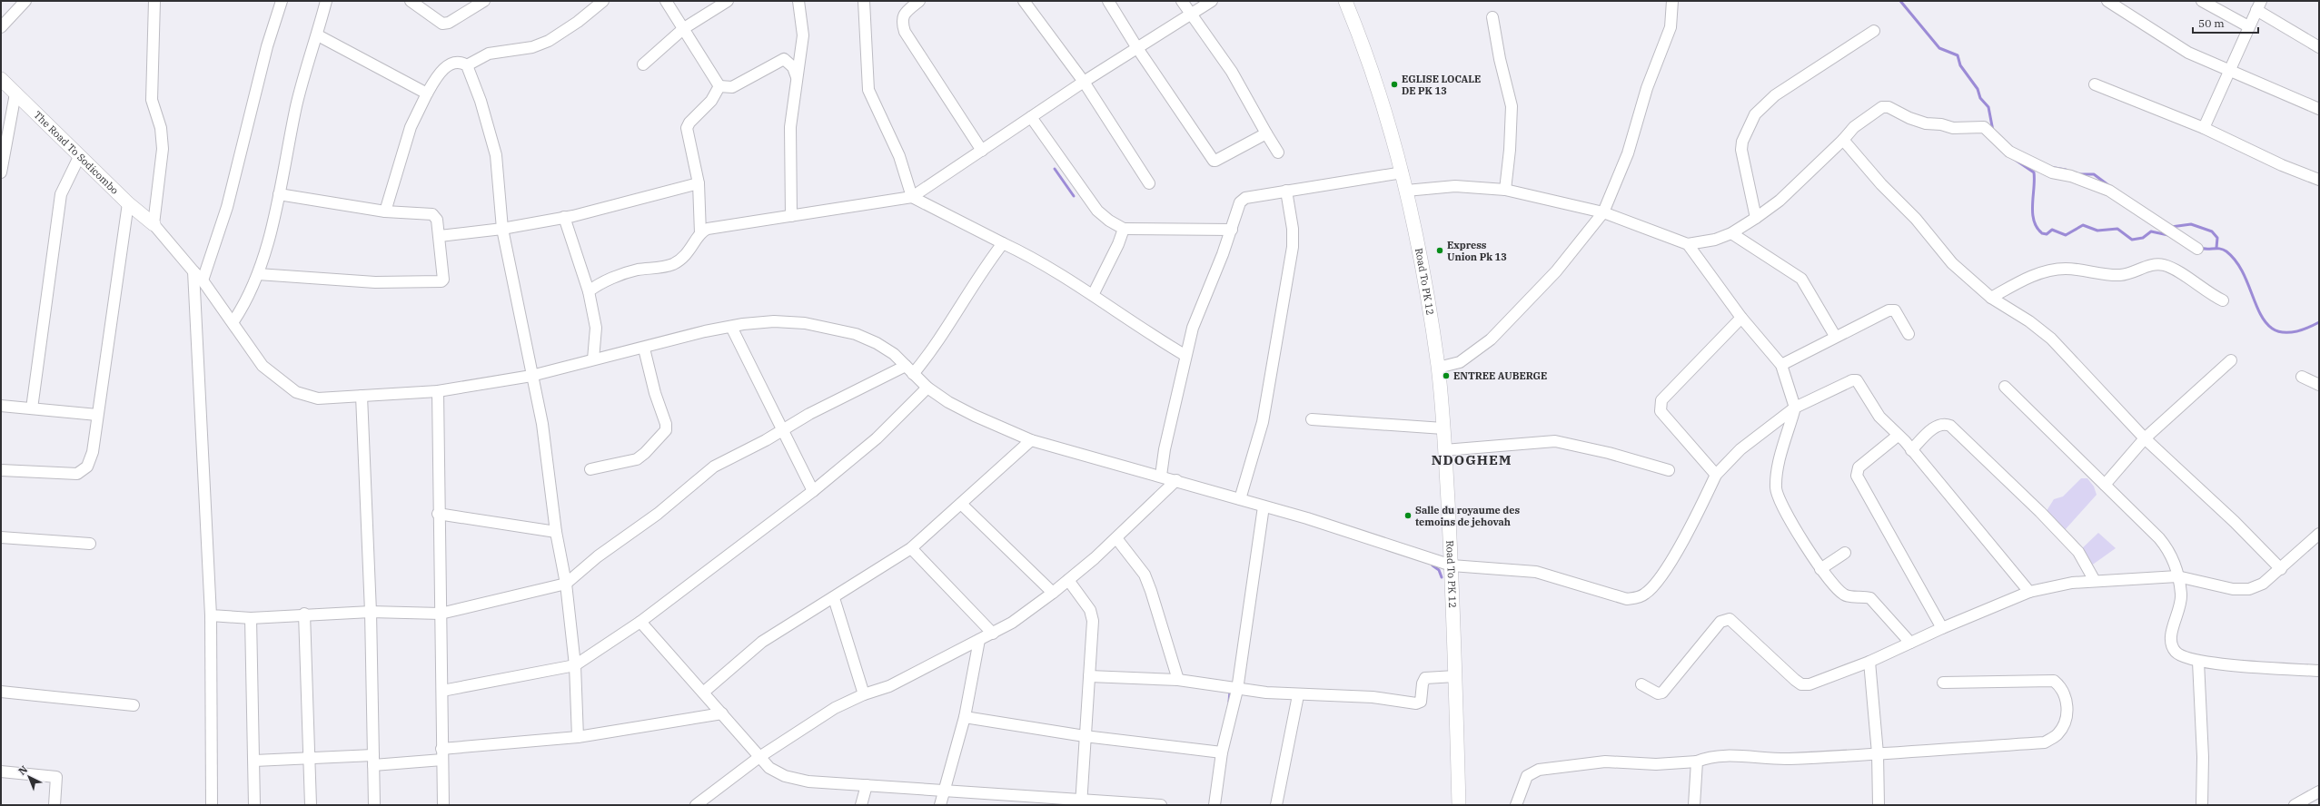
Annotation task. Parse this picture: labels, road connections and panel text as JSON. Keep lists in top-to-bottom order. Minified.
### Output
{"streets":{"main road":["The Road To Sodicombo","Road To PK 12"]},"districts":["NDOGHEM"],"places":["EGLISE LOCALE DE PK 13","Express Union Pk 13","ENTREE AUBERGE","Salle du royaume des temoins de jehovah"],"scale_bar":"50 m","north":"top left"}
